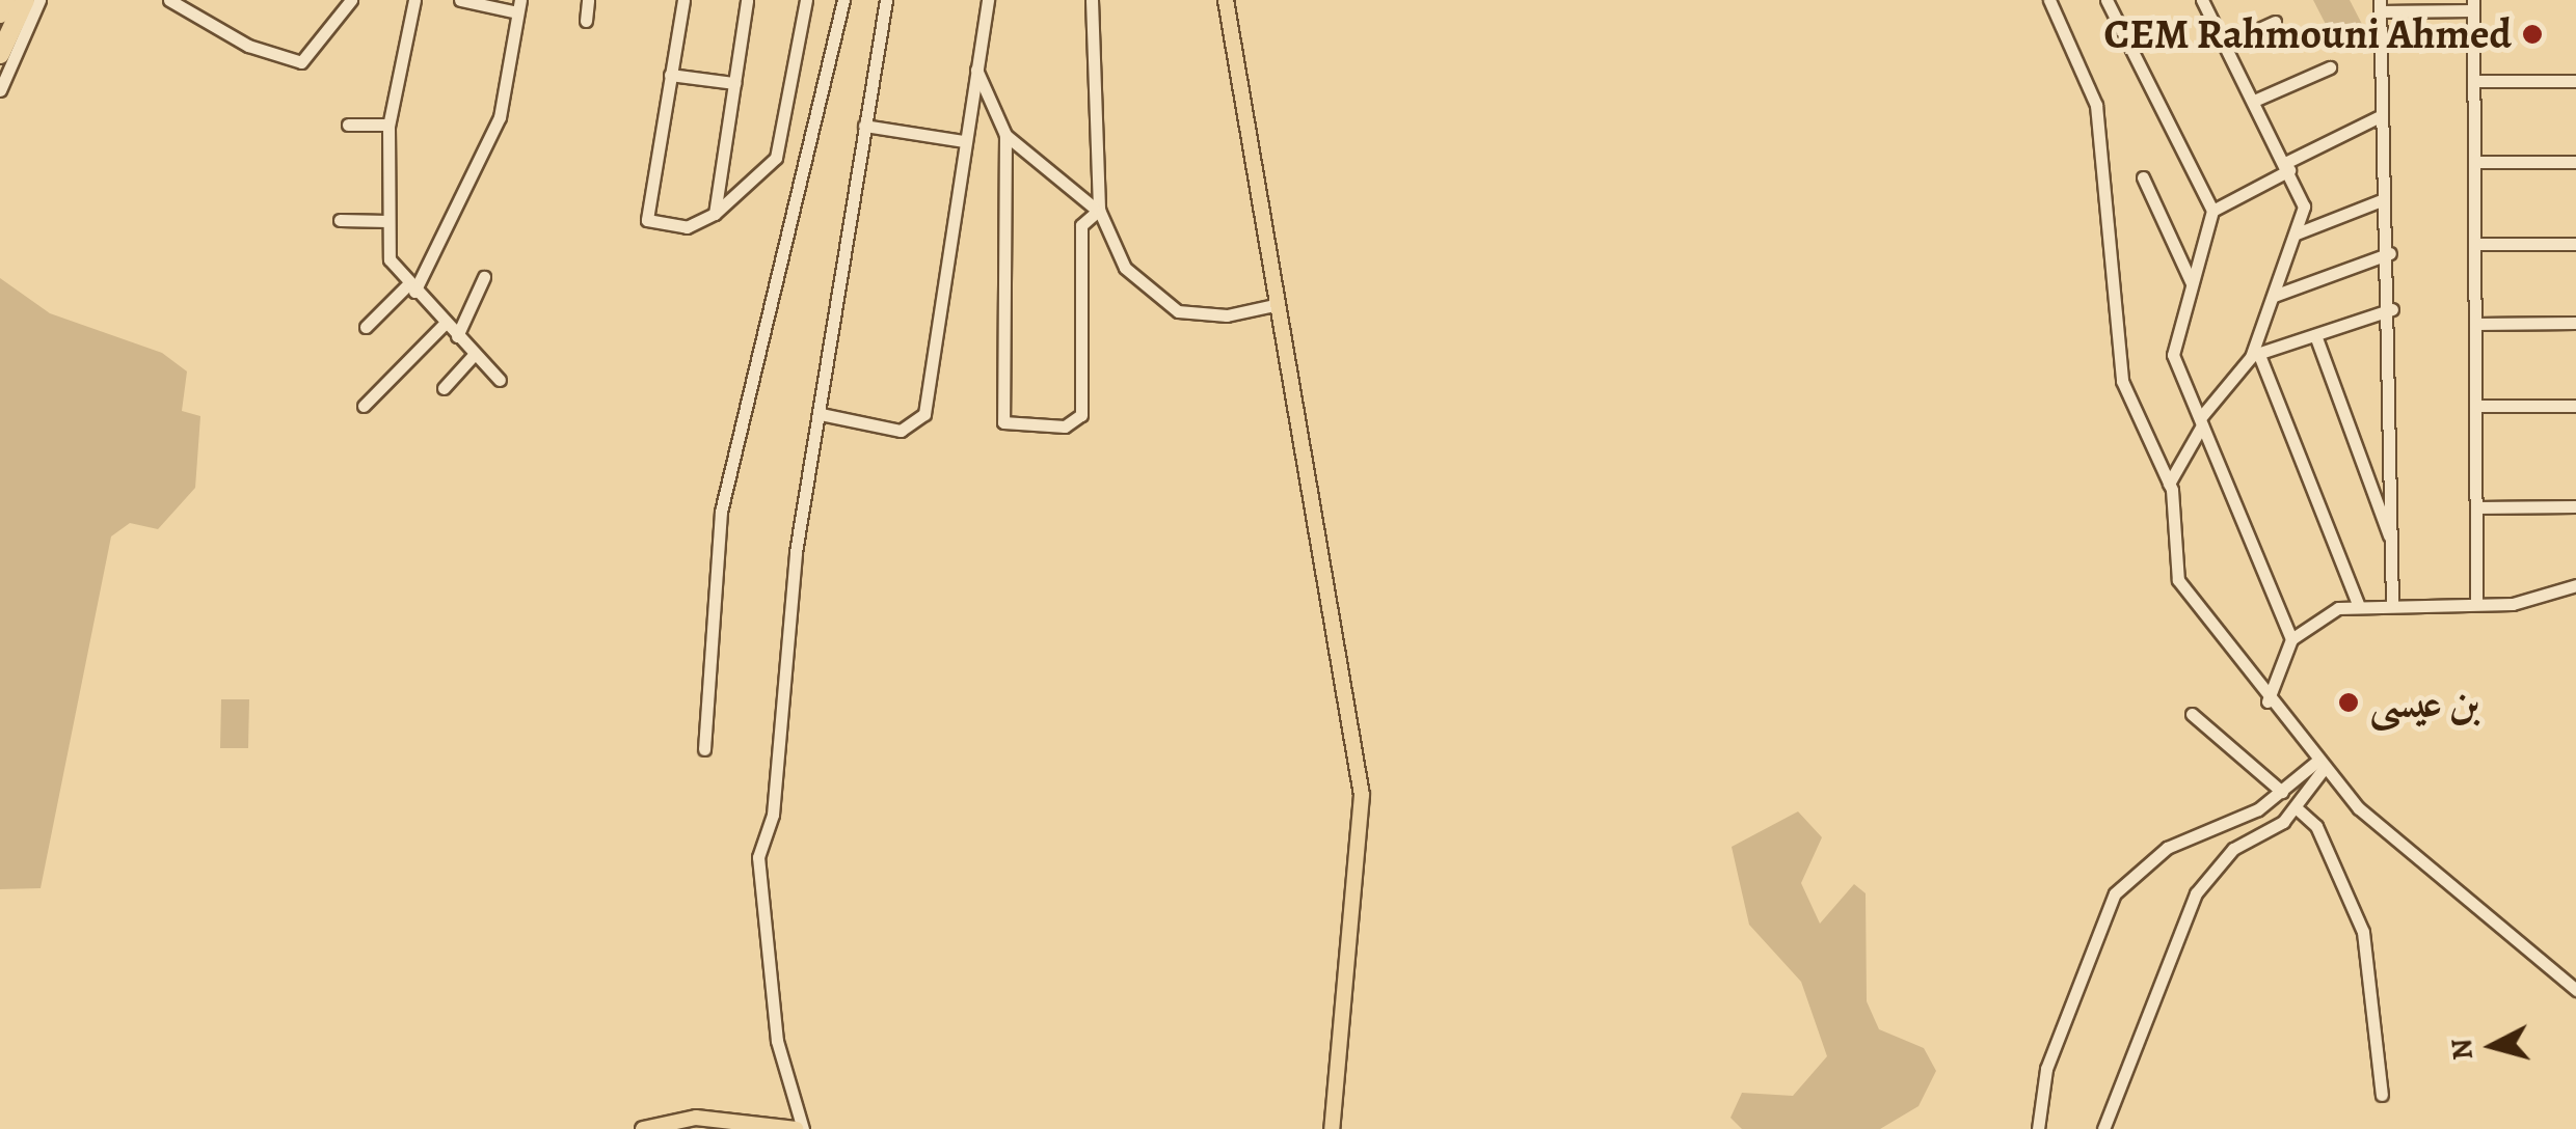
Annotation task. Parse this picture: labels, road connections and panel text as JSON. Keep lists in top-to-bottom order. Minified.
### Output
{"places":["CEM Rahmouni Ahmed","بن عيسى"],"north":"left"}
